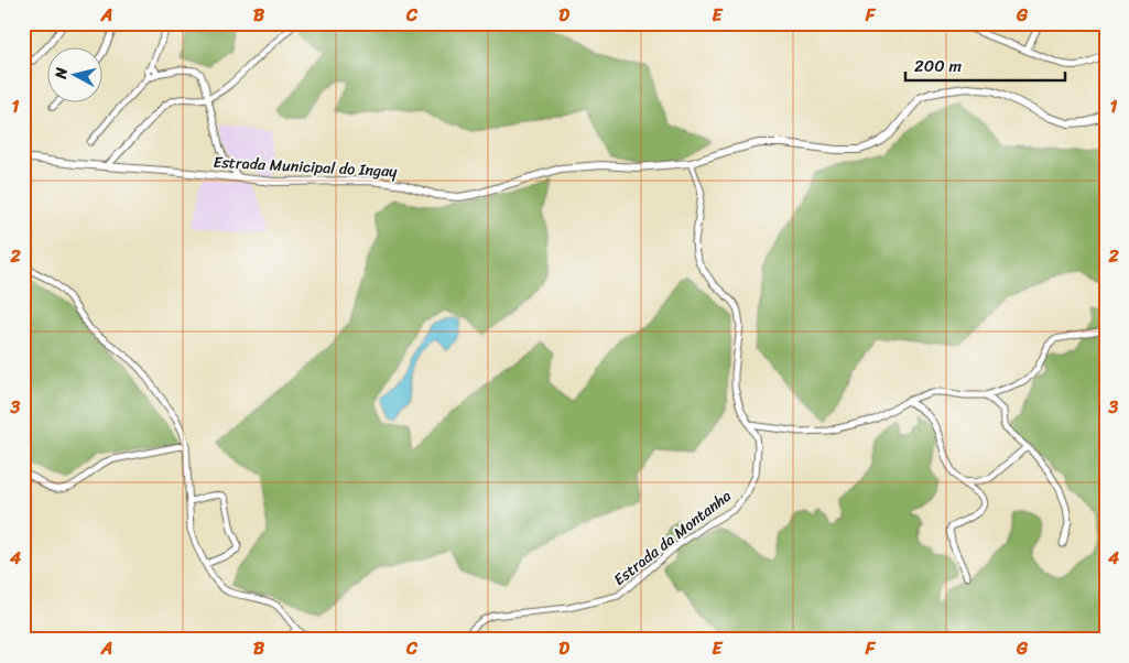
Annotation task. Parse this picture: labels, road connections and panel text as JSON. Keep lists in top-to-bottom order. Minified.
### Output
{"streets":{"street":["Estrada Municipal do Ingay","Estrada da Montanha"]},"crossings":[["Estrada Municipal do Ingay","Estrada da Montanha"]],"scale_bar":"200 m","north":"left","grid":{"columns":["A","B","C","D","E","F","G"],"rows":["1","2","3","4"]}}
